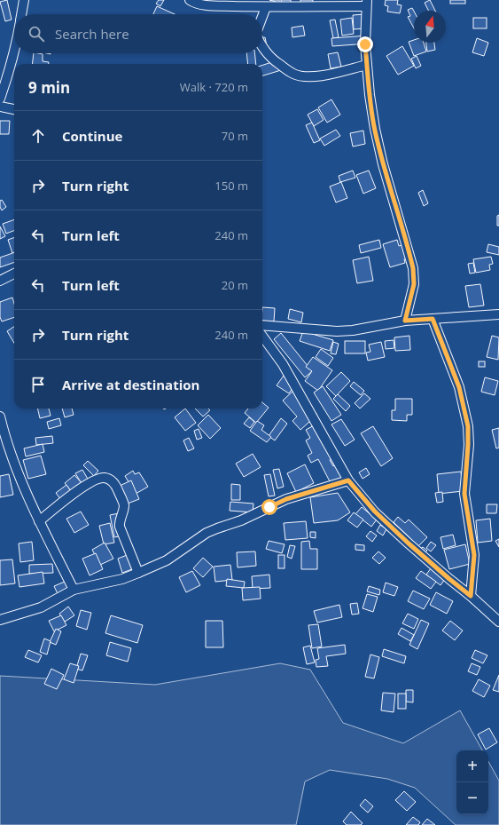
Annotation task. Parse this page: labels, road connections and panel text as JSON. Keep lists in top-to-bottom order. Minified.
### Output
{"north":"top","page":{"search":"Search here","heading":["9 min","Walk · 720 m"],"list":[["Continue","70 m"],["Turn right","150 m"],["Turn left","240 m"],["Turn left","20 m"],["Turn right","240 m"],"Arrive at destination"],"map_buttons":["+","−"]}}
